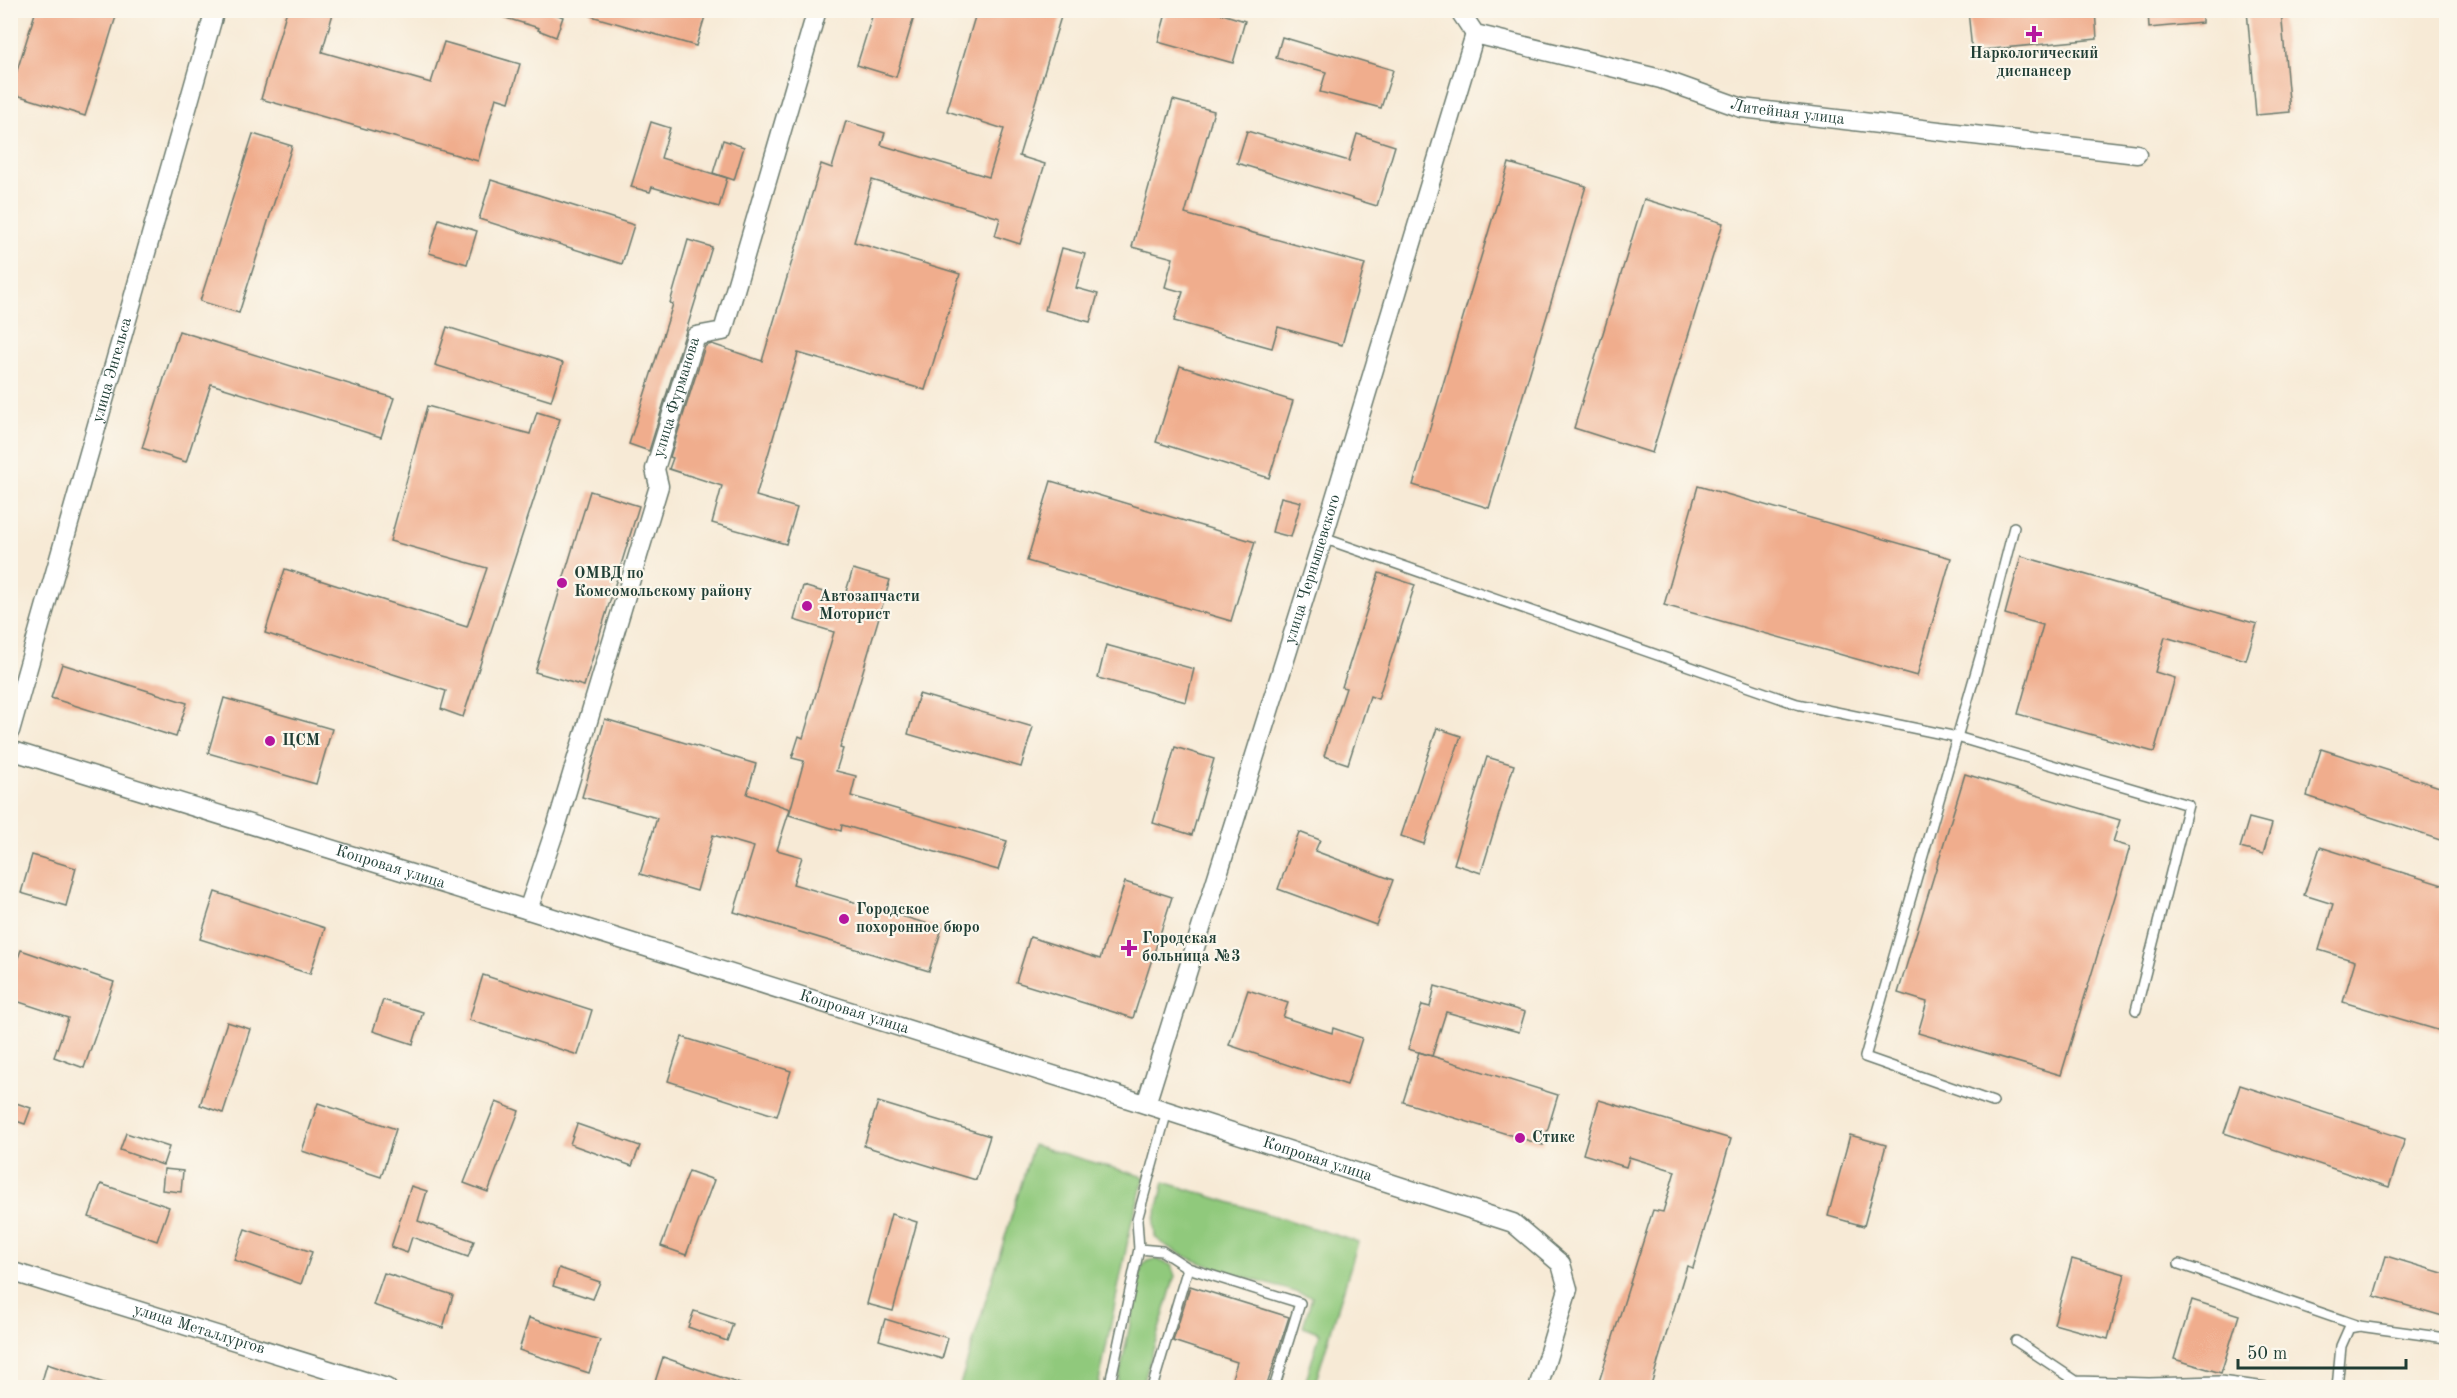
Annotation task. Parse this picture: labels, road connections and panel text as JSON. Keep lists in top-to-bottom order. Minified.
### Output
{"streets":{"street":["Литейная улица","улица Энгельса","улица Фурманова","улица Чернышевского","Копровая улица","улица Металлургов"]},"crossings":[["Литейная улица","улица Чернышевского"],["улица Фурманова","Копровая улица"],["улица Чернышевского","Копровая улица"]],"places":{"health":["Наркологический диспансер","Городская больница №3"],"other":["ОМВД по Комсомольскому району","Автозапчасти Моторист","ЦСМ","Городское похоронное бюро","Стикс"]},"scale_bar":"50 m"}
